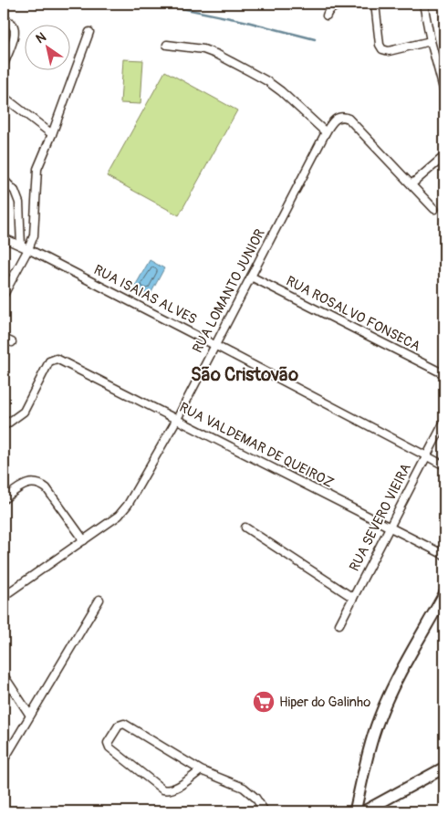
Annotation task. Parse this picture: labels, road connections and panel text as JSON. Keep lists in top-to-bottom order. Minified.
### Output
{"streets":{"street":["RUA LOMANTO JUNIOR","RUA ISAIAS ALVES","RUA ROSALVO FONSECA","RUA VALDEMAR DE QUEIROZ","RUA SEVERO VIEIRA"]},"crossings":[["RUA LOMANTO JUNIOR","RUA ISAIAS ALVES"],["RUA LOMANTO JUNIOR","RUA ROSALVO FONSECA"],["RUA LOMANTO JUNIOR","RUA VALDEMAR DE QUEIROZ"],["RUA ISAIAS ALVES","RUA SEVERO VIEIRA"],["RUA VALDEMAR DE QUEIROZ","RUA SEVERO VIEIRA"]],"districts":["São Cristovão"],"places":{"supermarket":["Hiper do Galinho"]},"north":"top left"}
